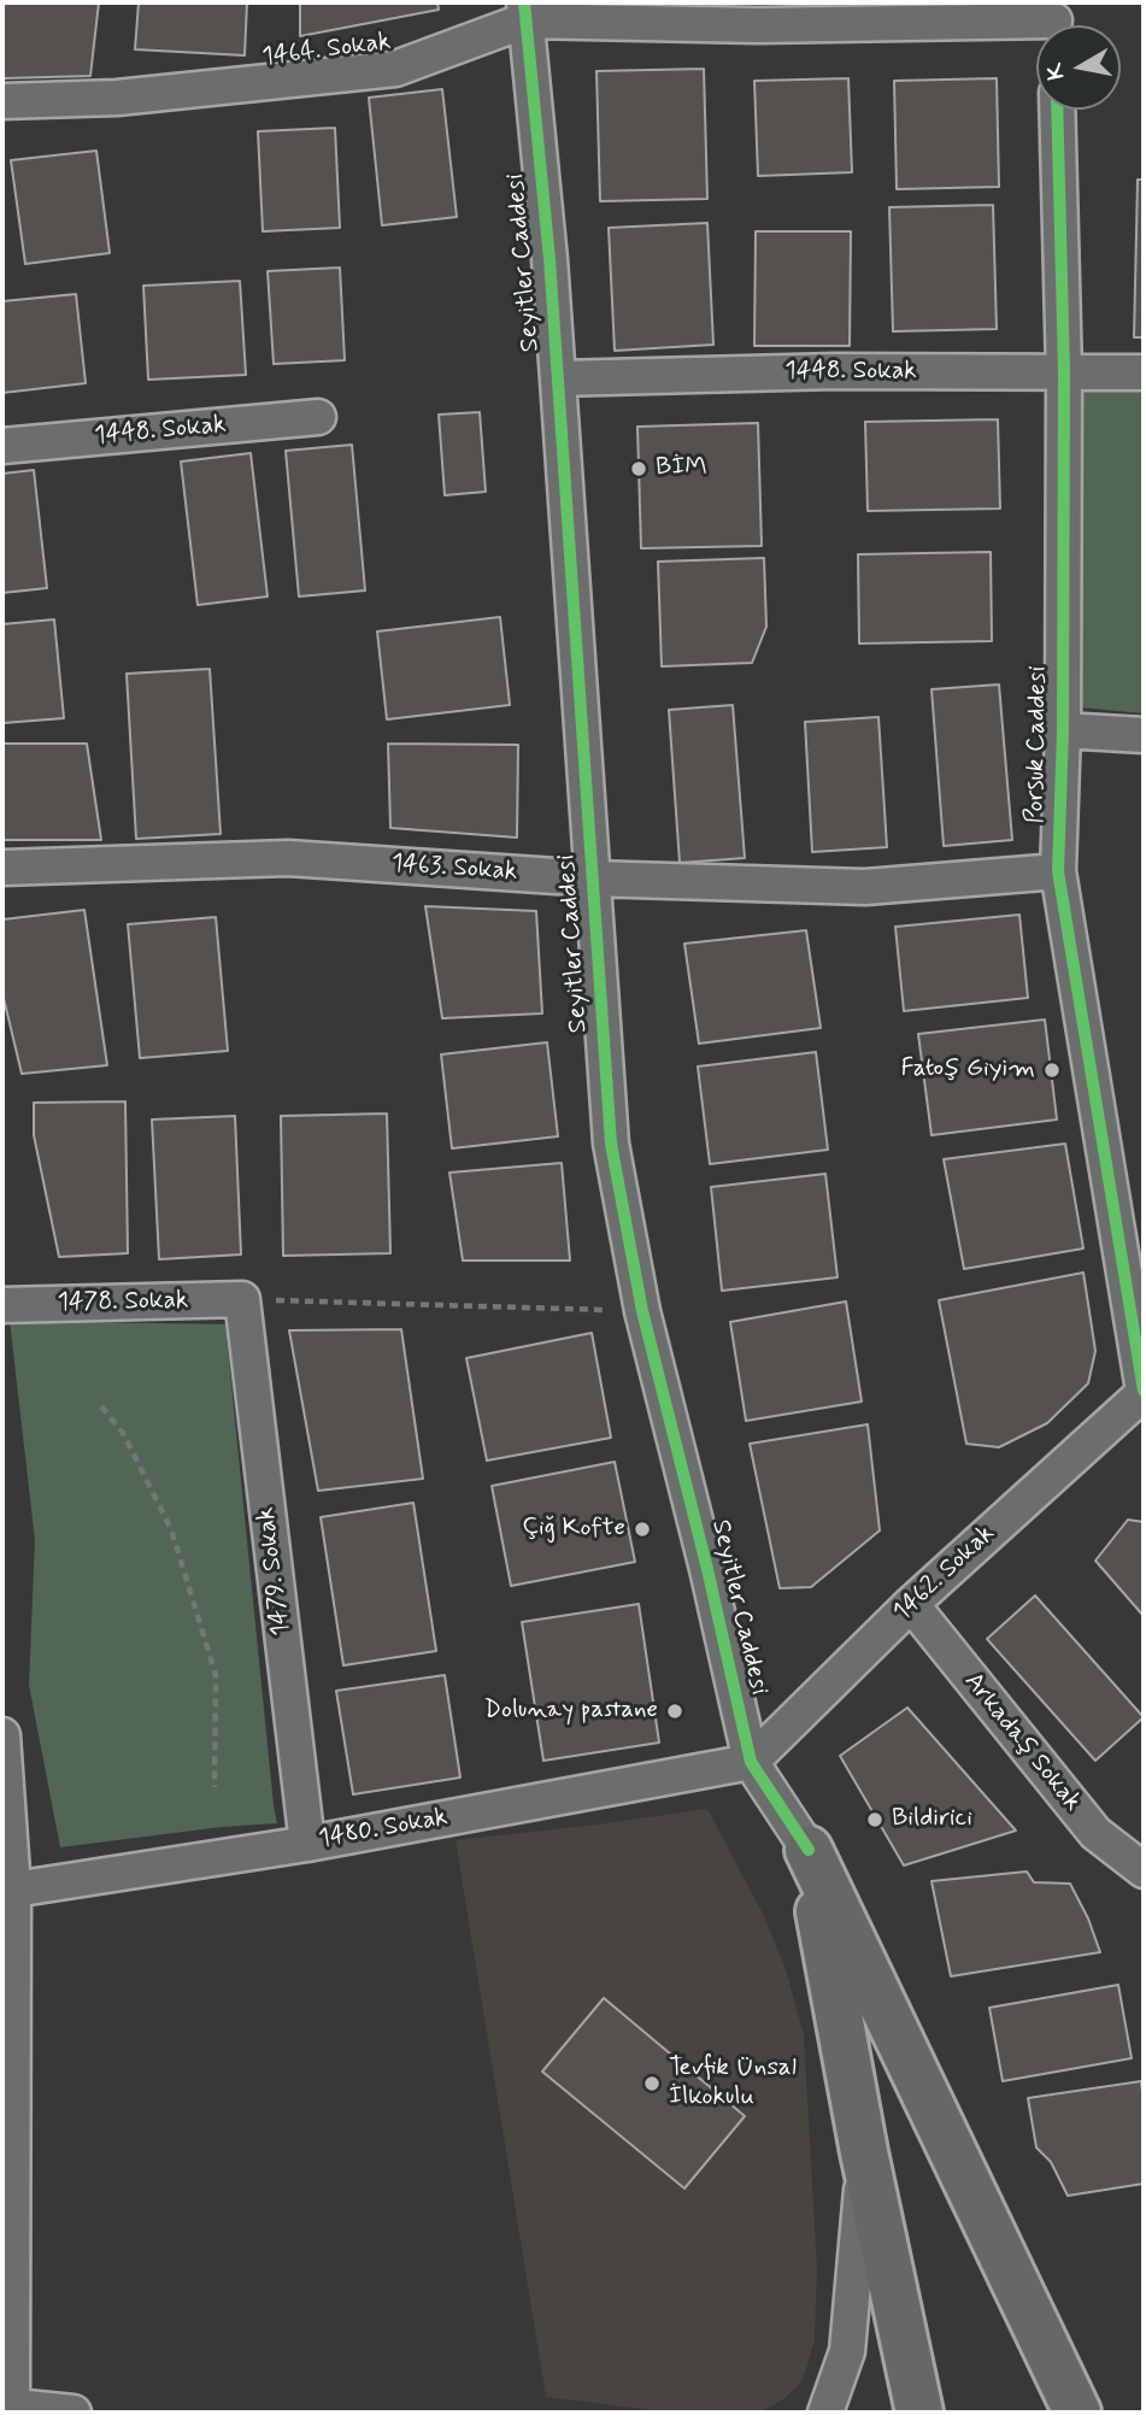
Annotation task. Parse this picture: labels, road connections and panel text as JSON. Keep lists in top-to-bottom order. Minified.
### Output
{"streets":{"street":["1464. Sokak","Seyitler Caddesi","1448. Sokak","Porsuk Caddesi","1463. Sokak","1478. Sokak","1479. Sokak","1462. Sokak","Arkadaş Sokak","1480. Sokak"]},"crossings":[["1464. Sokak","Seyitler Caddesi"],["Seyitler Caddesi","1448. Sokak"],["Seyitler Caddesi","1463. Sokak"],["Seyitler Caddesi","1462. Sokak"],["Seyitler Caddesi","1480. Sokak"],["1448. Sokak","Porsuk Caddesi"],["Porsuk Caddesi","1463. Sokak"],["Porsuk Caddesi","1462. Sokak"],["1478. Sokak","1479. Sokak"],["1479. Sokak","1480. Sokak"],["1462. Sokak","Arkadaş Sokak"],["1462. Sokak","1480. Sokak"]],"places":["BİM","Fatoş Giyim","Çiğ Kofte","Dolunay pastane","Bildirici","Tevfik Ünsal İlkokulu"],"north":"left"}
